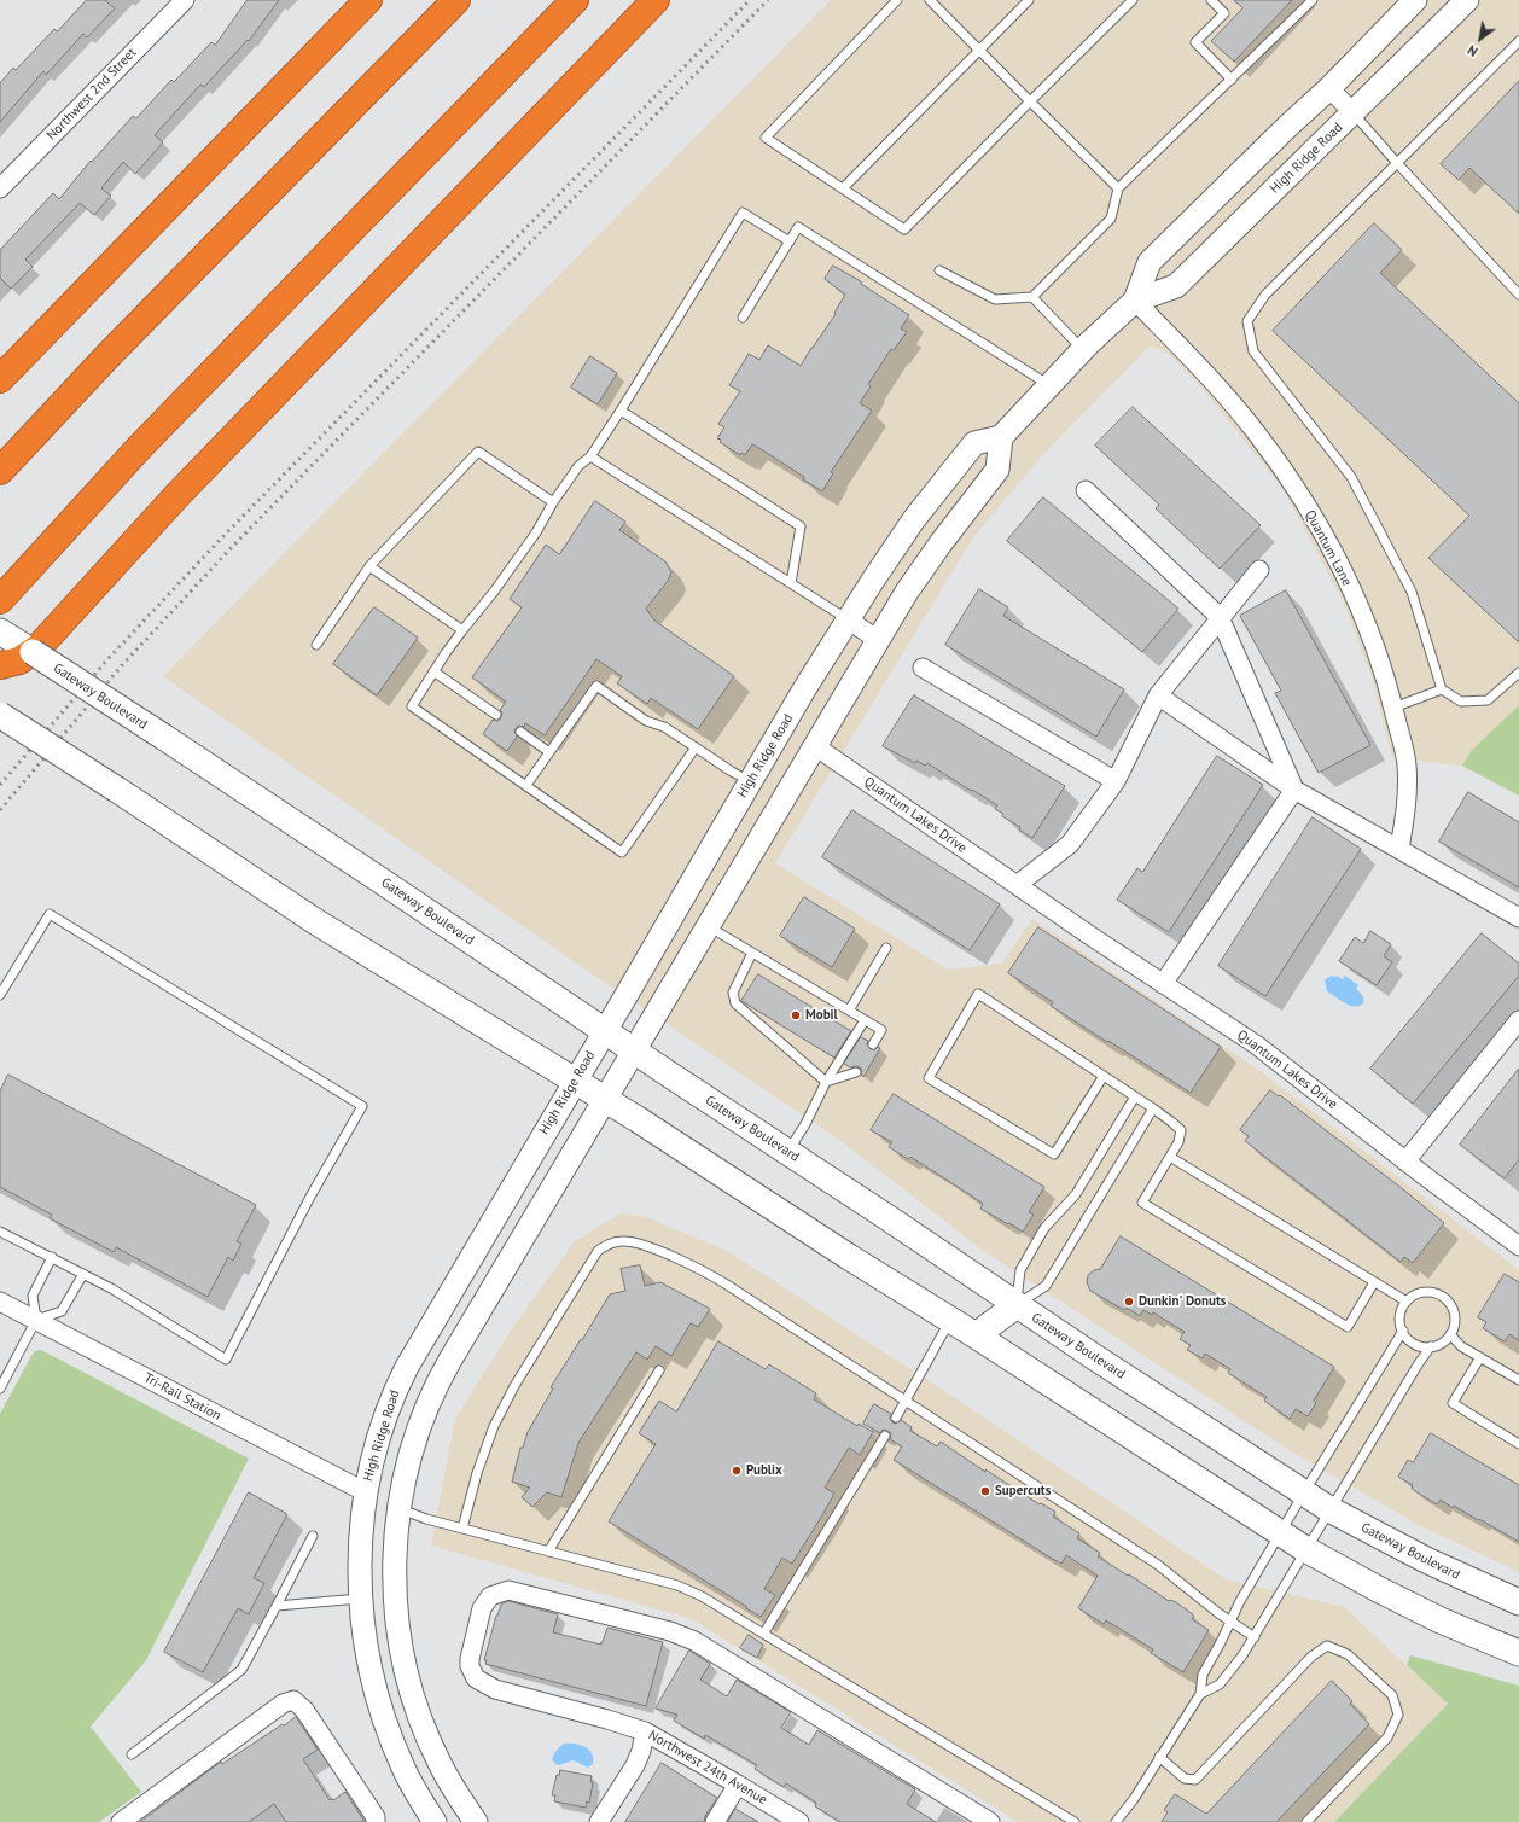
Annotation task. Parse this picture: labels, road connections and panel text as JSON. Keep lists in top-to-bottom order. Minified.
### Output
{"streets":{"main road":["Gateway Boulevard"],"street":["Northwest 2nd Street","High Ridge Road","Quantum Lane","Quantum Lakes Drive","Tri-Rail Station","Northwest 24th Avenue"]},"crossings":[["High Ridge Road","Quantum Lane"],["High Ridge Road","Gateway Boulevard"],["High Ridge Road","Tri-Rail Station"]],"places":["Mobil","Dunkin' Donuts","Publix","Supercuts"],"north":"bottom left"}
